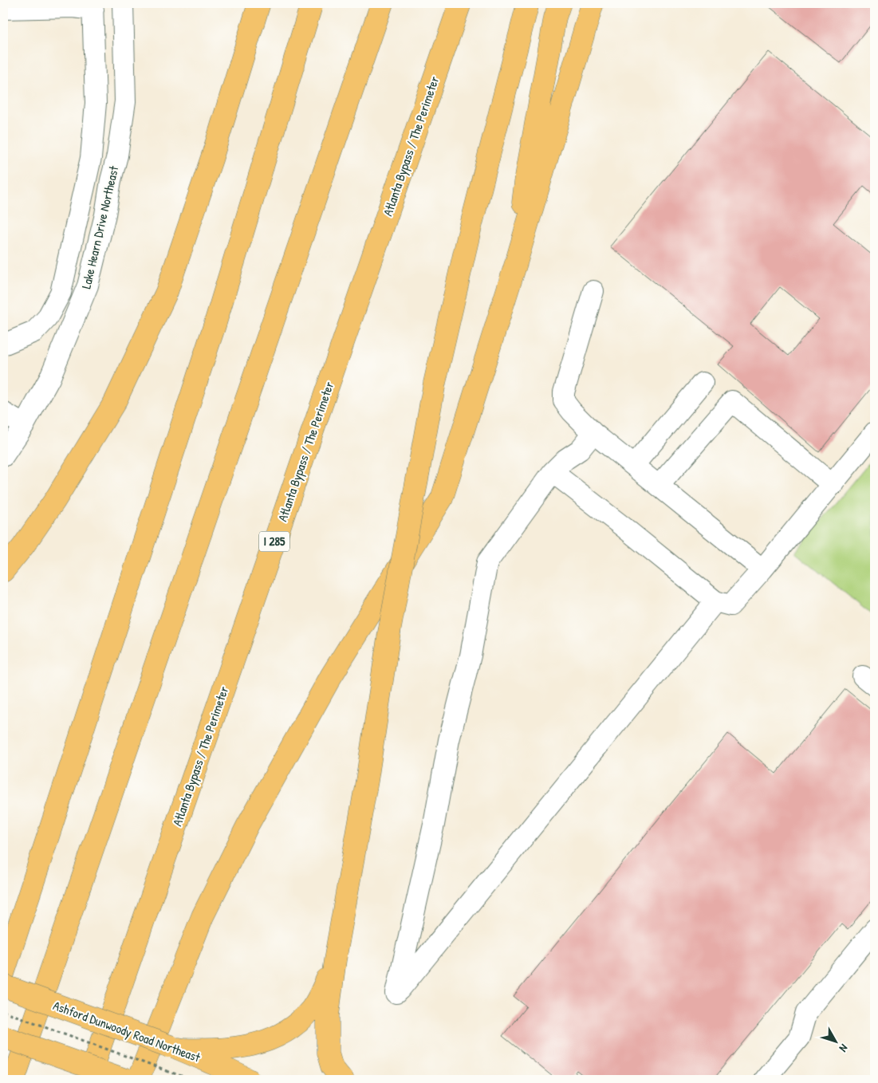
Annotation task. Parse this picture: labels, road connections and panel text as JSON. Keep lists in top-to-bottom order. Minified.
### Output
{"streets":{"main road":["Atlanta Bypass / The Perimeter","I 285","Ashford Dunwoody Road Northeast"],"street":["Lake Hearn Drive Northeast"]},"north":"bottom right"}
